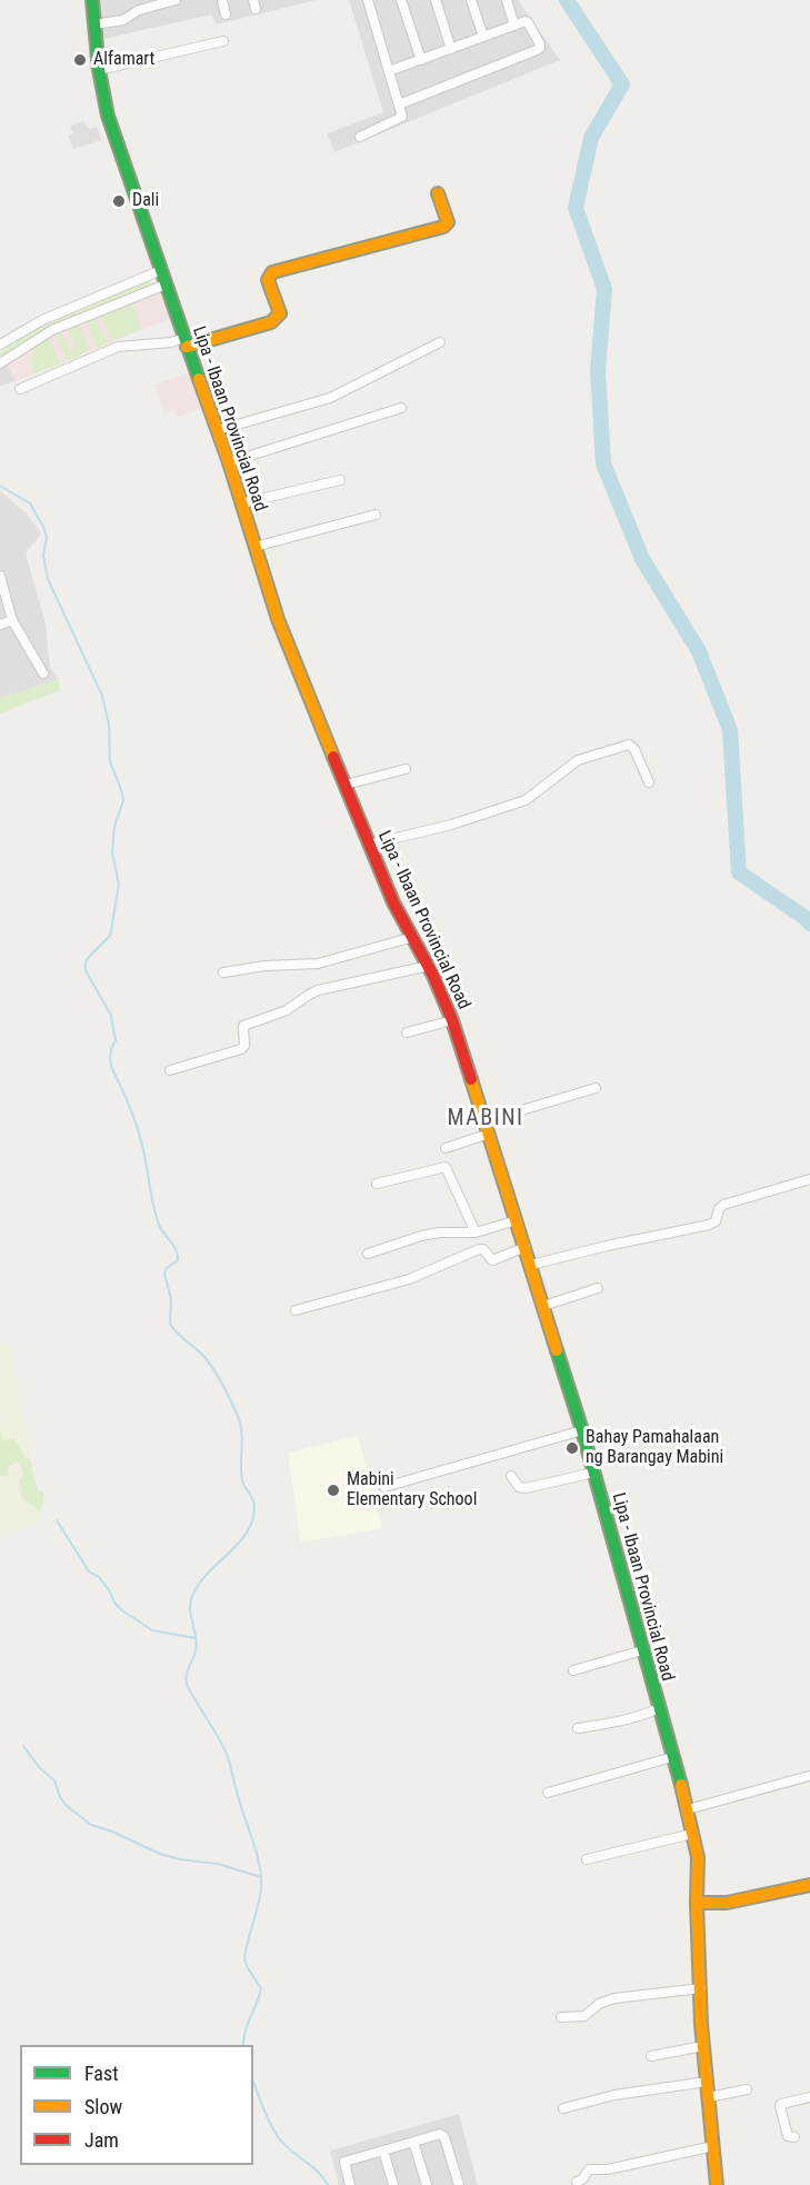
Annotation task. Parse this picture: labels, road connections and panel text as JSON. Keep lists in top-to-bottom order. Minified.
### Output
{"streets":{"main road":["Lipa - Ibaan Provincial Road"]},"districts":["MABINI"],"places":["Alfamart","Dali","Bahay Pamahalaan ng Barangay Mabini","Mabini Elementary School"],"legend":["Fast","Slow","Jam"]}
